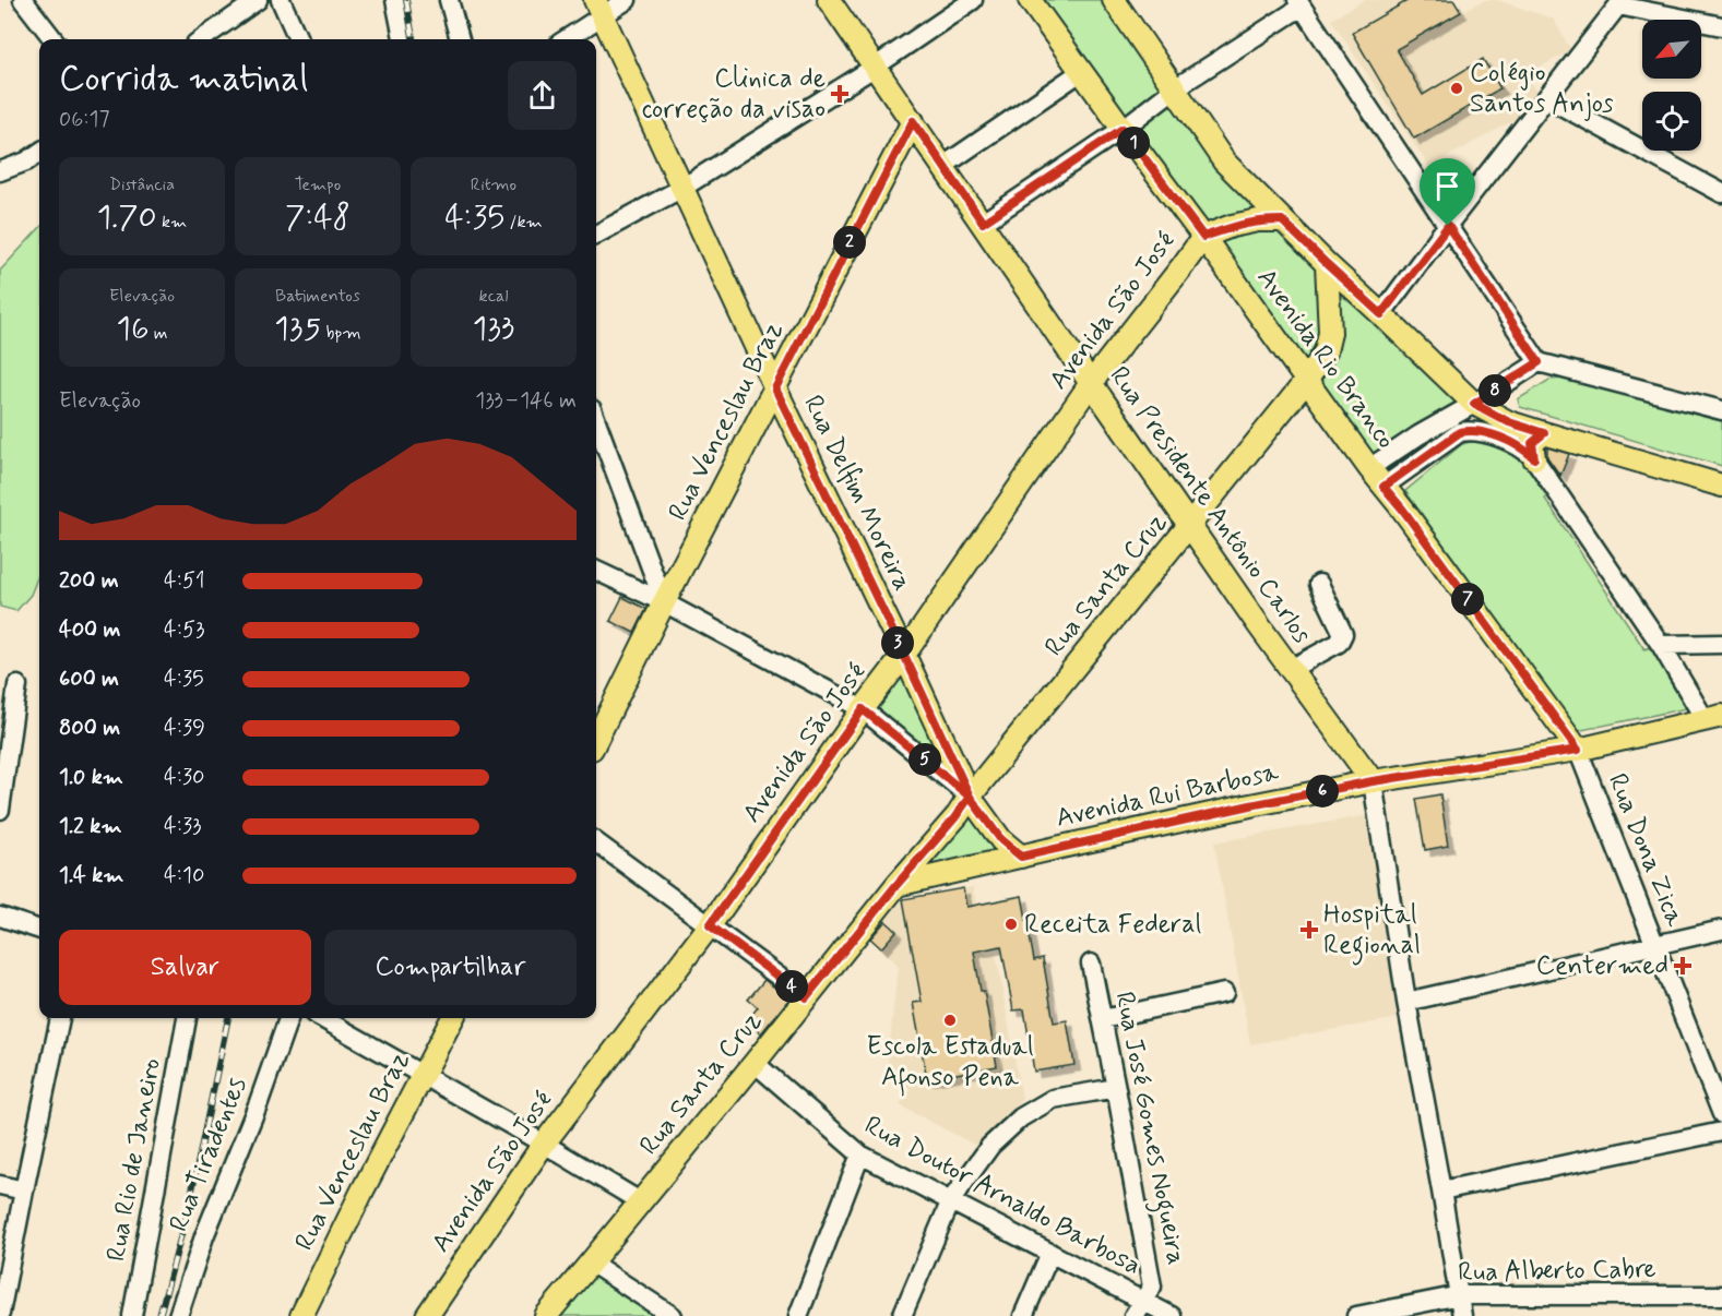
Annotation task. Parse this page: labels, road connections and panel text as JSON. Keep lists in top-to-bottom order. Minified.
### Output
{"streets":{"main road":["Avenida São José","Avenida Rio Branco","Rua Venceslau Braz","Rua Delfim Moreira","Rua Presidente Antônio Carlos","Rua Santa Cruz","Avenida Rui Barbosa"],"street":["Rua Dona Zica","Rua José Gomes Nogueira","Rua Tiradentes","Rua Rio de Janeiro","Rua Doutor Arnaldo Barbosa","Rua Alberto Cabre"]},"crossings":[["Avenida São José","Avenida Rio Branco"],["Avenida São José","Rua Delfim Moreira"],["Avenida São José","Rua Presidente Antônio Carlos"],["Avenida Rio Branco","Rua Santa Cruz"],["Avenida Rio Branco","Avenida Rui Barbosa"],["Avenida Rio Branco","Rua Dona Zica"],["Rua Venceslau Braz","Rua Delfim Moreira"],["Rua Venceslau Braz","Rua Presidente Antônio Carlos"],["Rua Delfim Moreira","Rua Santa Cruz"],["Rua Delfim Moreira","Avenida Rui Barbosa"],["Rua Presidente Antônio Carlos","Rua Santa Cruz"],["Rua Presidente Antônio Carlos","Avenida Rui Barbosa"],["Rua Santa Cruz","Avenida Rui Barbosa"],["Rua Santa Cruz","Rua Doutor Arnaldo Barbosa"],["Avenida Rui Barbosa","Rua Dona Zica"],["Rua José Gomes Nogueira","Rua Doutor Arnaldo Barbosa"]],"places":{"other":["Colégio Santos Anjos","Receita Federal","Escola Estadual Afonso Pena"],"health":["Clinica de correção da visao","Hospital Regional","Centermed"]},"north":"bottom left","page":{"heading":["Corrida matinal","06:17"],"pins":["1","2","8","7","3","5","6","4"],"stats":[["Distância","1.70 km"],["Tempo","7:48"],["Ritmo","4:35 /km"],["Elevação","16 m"],["Batimentos","135 bpm"],["kcal","133"]],"chart":["Elevação","133–146 m"],"list":[{"name":"200 m","note":"4:51"},{"name":"400 m","note":"4:53"},{"name":"600 m","note":"4:35"},{"name":"800 m","note":"4:39"},{"name":"1.0 km","note":"4:30"},{"name":"1.2 km","note":"4:33"},{"name":"1.4 km","note":"4:10"}],"buttons":["Salvar","Compartilhar"]}}
